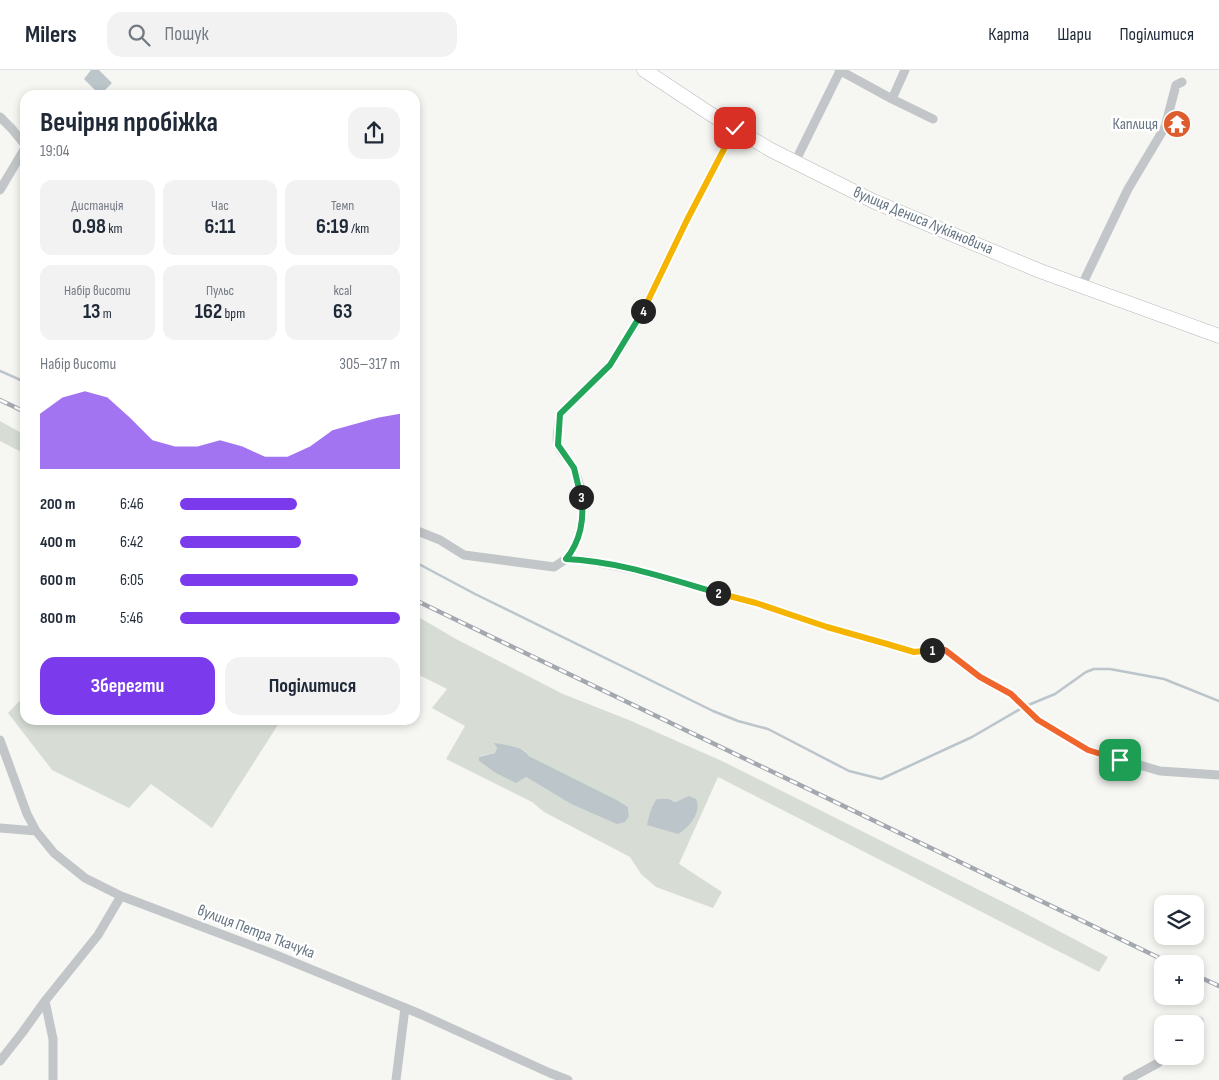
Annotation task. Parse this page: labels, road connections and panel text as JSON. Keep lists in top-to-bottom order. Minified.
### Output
{"streets":{"highway":["вулиця Дениса Лукіяновича"],"street":["вулиця Петра Ткачука"]},"places":{"temple":["Каплиця"]},"page":{"header":"Milers","search":"Пошук","nav":["Карта","Шари","Поділитися"],"heading":["Вечірня пробіжка","19:04"],"stats":[["Дистанція","0.98 km"],["Час","6:11"],["Темп","6:19 /km"],["Набір висоти","13 m"],["Пульс","162 bpm"],["kcal","63"]],"pins":["4","3","2","1"],"chart":["Набір висоти","305–317 m"],"list":[{"name":"200 m","note":"6:46"},{"name":"400 m","note":"6:42"},{"name":"600 m","note":"6:05"},{"name":"800 m","note":"5:46"}],"buttons":["Зберегти","Поділитися"],"map_buttons":["+","−"]}}
